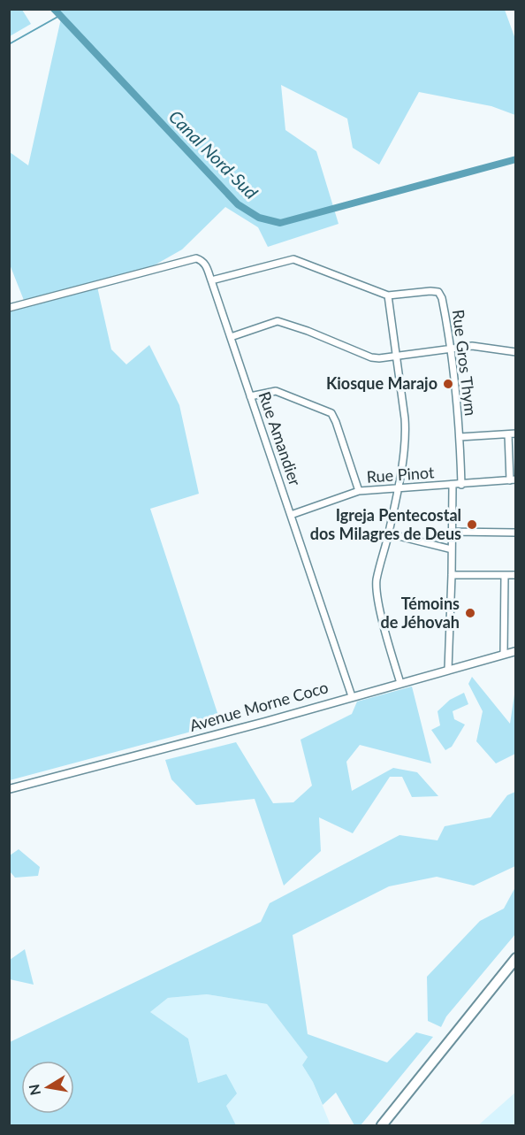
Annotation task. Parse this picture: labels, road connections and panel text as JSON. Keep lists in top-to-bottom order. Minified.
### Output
{"streets":{"street":["Rue Gros Thym","Rue Amandier","Rue Pinot","Avenue Morne Coco"]},"crossings":[["Rue Gros Thym","Rue Amandier"],["Rue Gros Thym","Rue Pinot"],["Rue Amandier","Rue Pinot"],["Rue Amandier","Avenue Morne Coco"]],"water":["Canal Nord-Sud"],"places":["Kiosque Marajo","Igreja Pentecostal dos Milagres de Deus","Témoins de Jéhovah"],"north":"left"}
